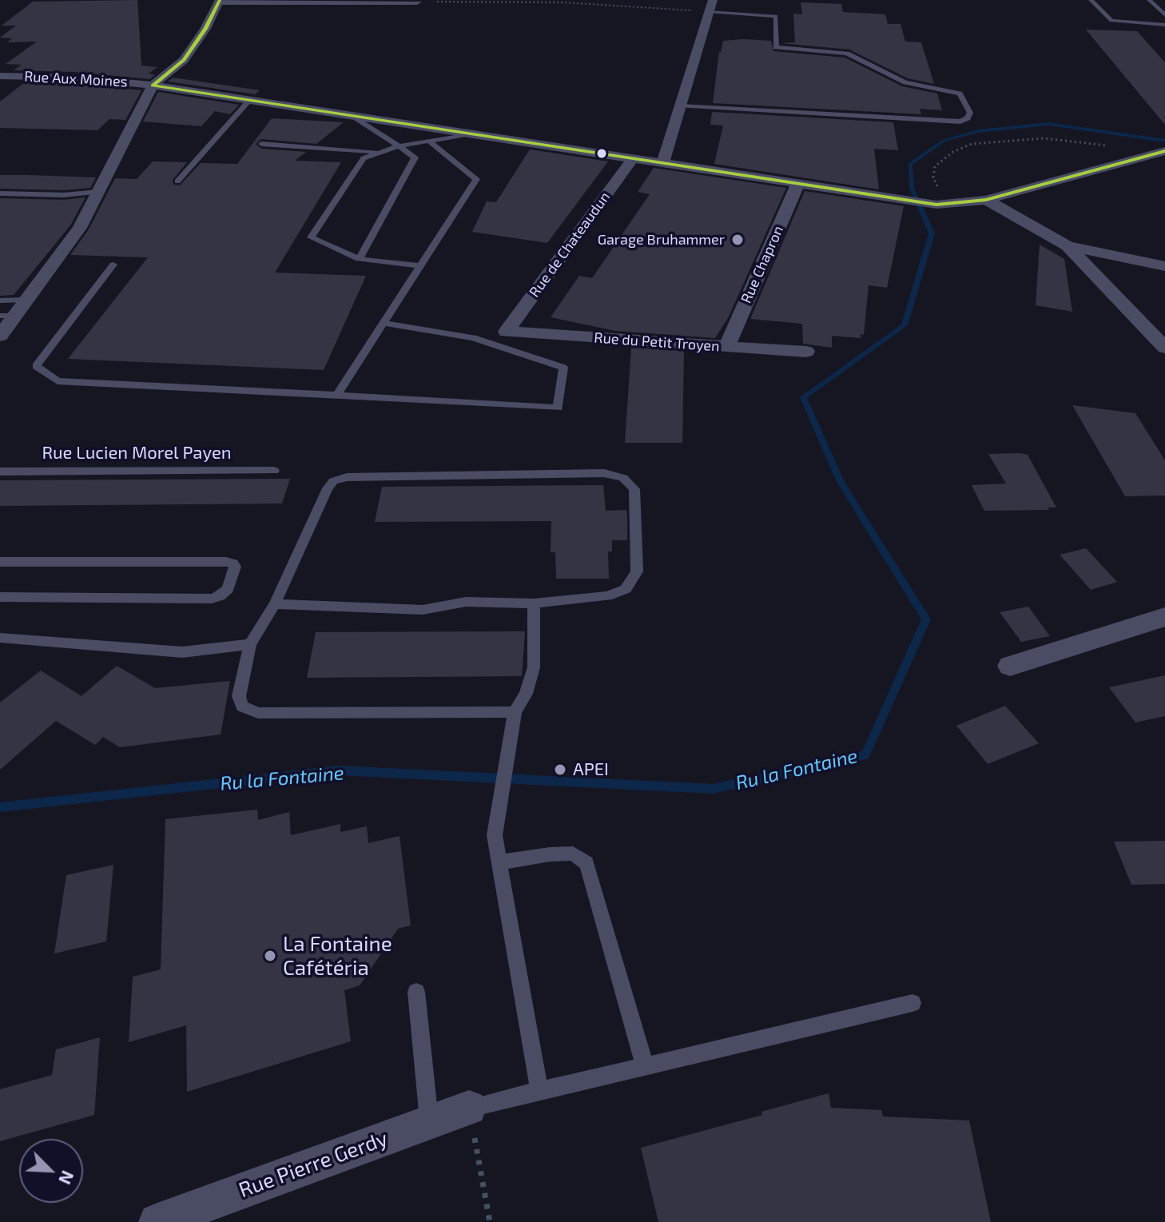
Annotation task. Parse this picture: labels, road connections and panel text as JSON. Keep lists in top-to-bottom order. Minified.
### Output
{"streets":{"street":["Rue Aux Moines","Rue de Chateaudun","Rue Chapron","Rue du Petit Troyen","Rue Pierre Gerdy"],"lane":["Rue Lucien Morel Payen"]},"crossings":[["Rue Aux Moines","Rue de Chateaudun"],["Rue Aux Moines","Rue Chapron"],["Rue de Chateaudun","Rue du Petit Troyen"],["Rue Chapron","Rue du Petit Troyen"]],"water":["Ru la Fontaine"],"places":["Garage Bruhammer","APEI","La Fontaine Cafétéria"],"north":"bottom right"}
